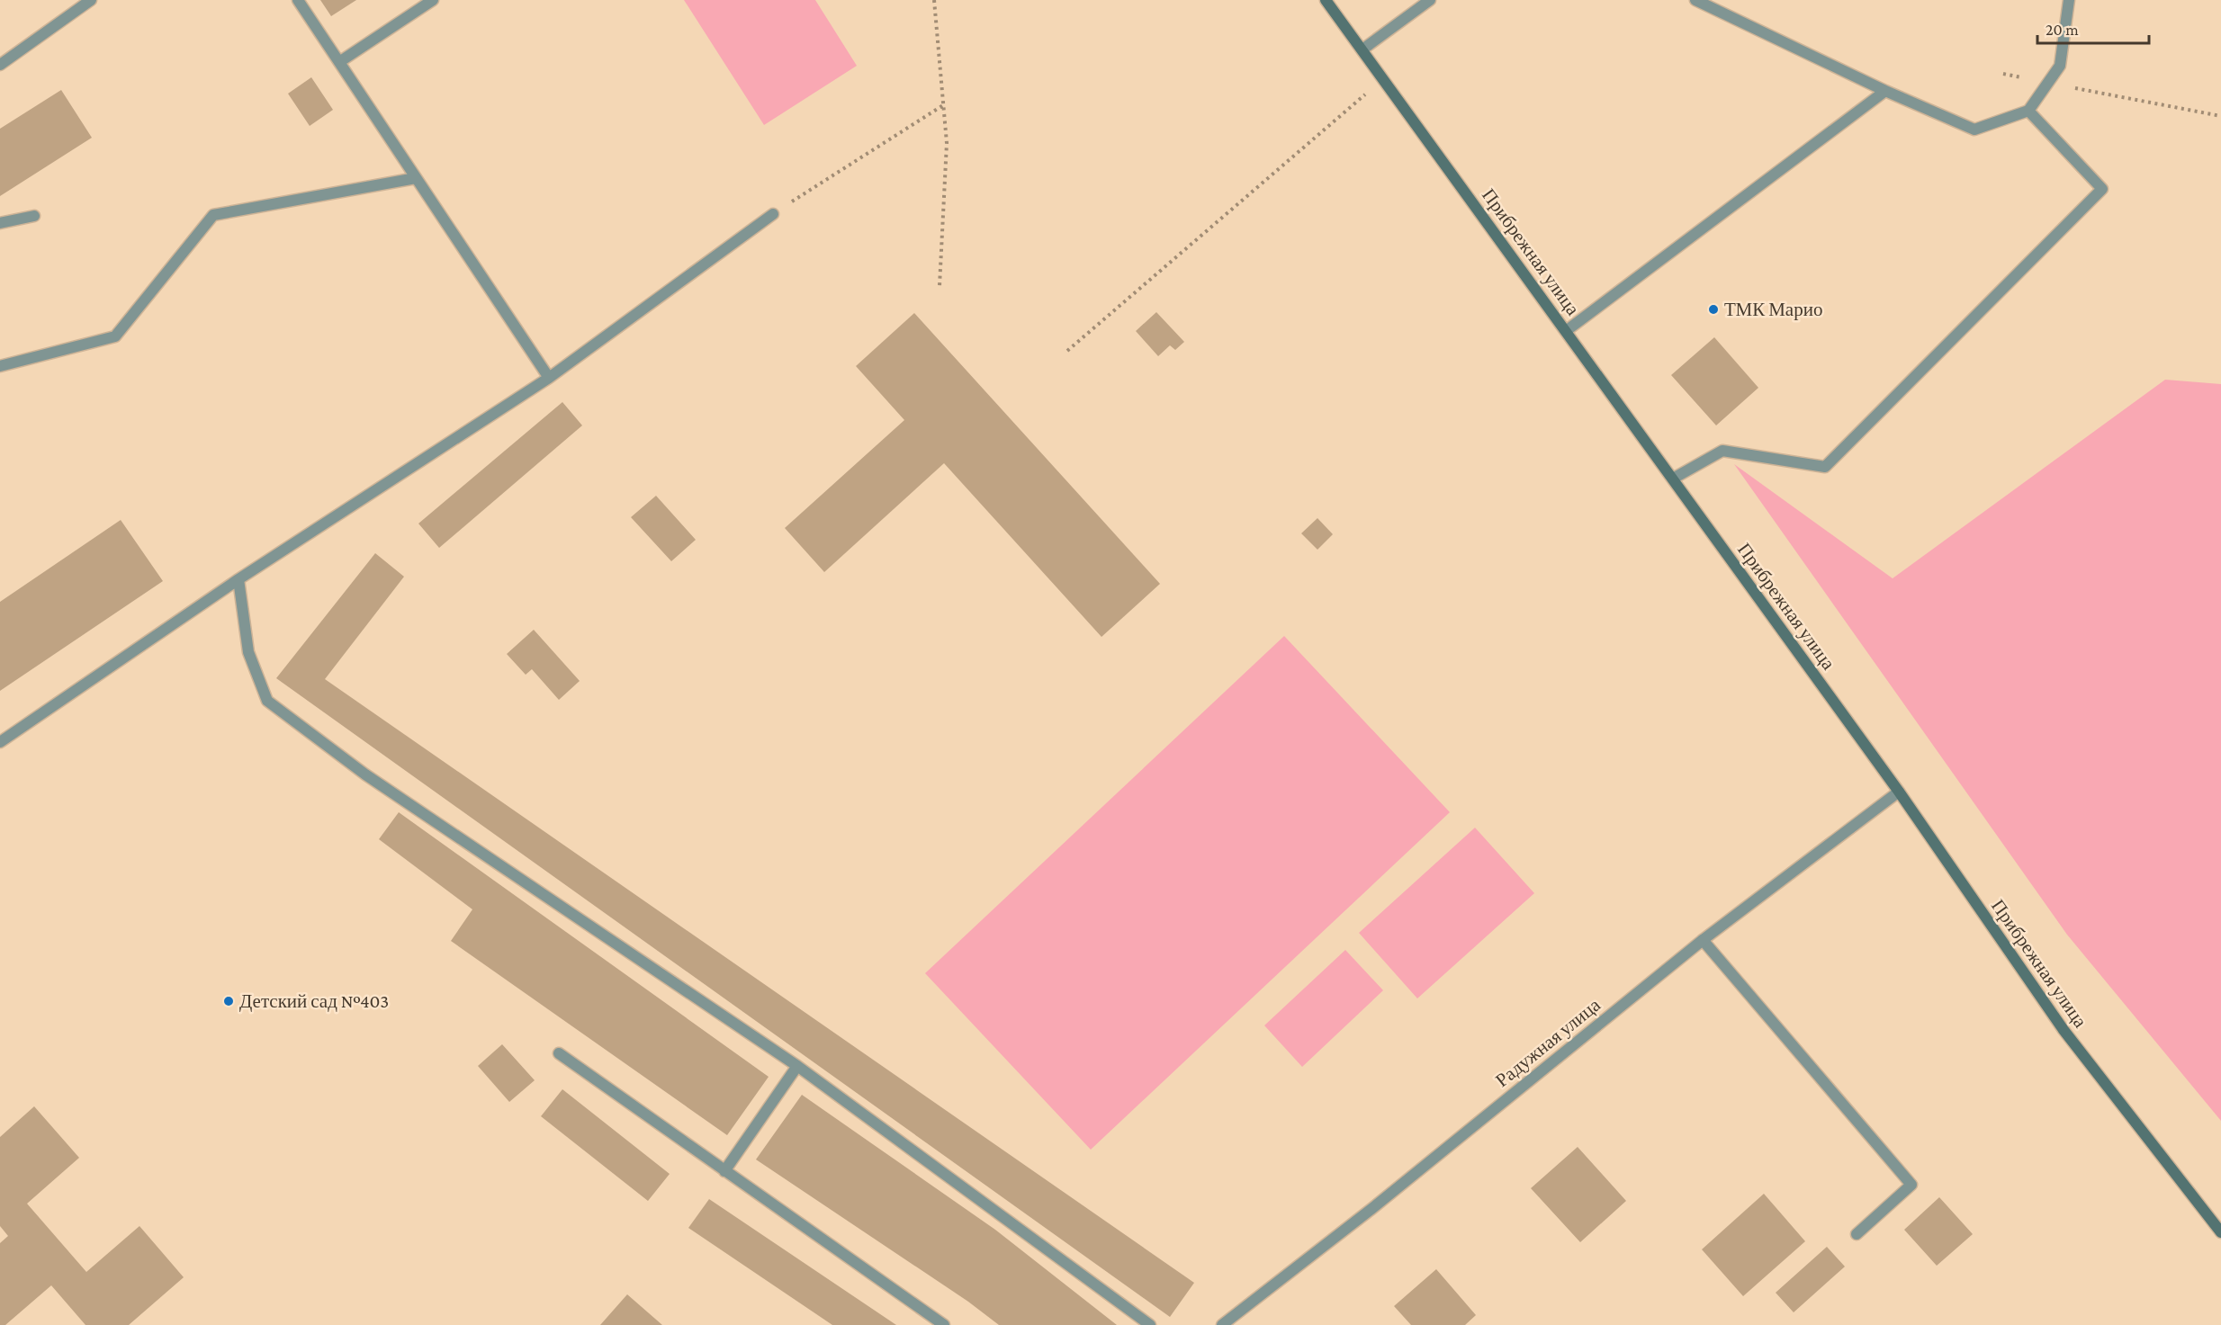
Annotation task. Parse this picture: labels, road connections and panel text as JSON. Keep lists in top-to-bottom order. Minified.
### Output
{"streets":{"street":["Прибрежная улица","Радужная улица"]},"crossings":[["Прибрежная улица","Радужная улица"]],"places":["ТМК Марио","Детский сад №403"],"scale_bar":"20 m"}
